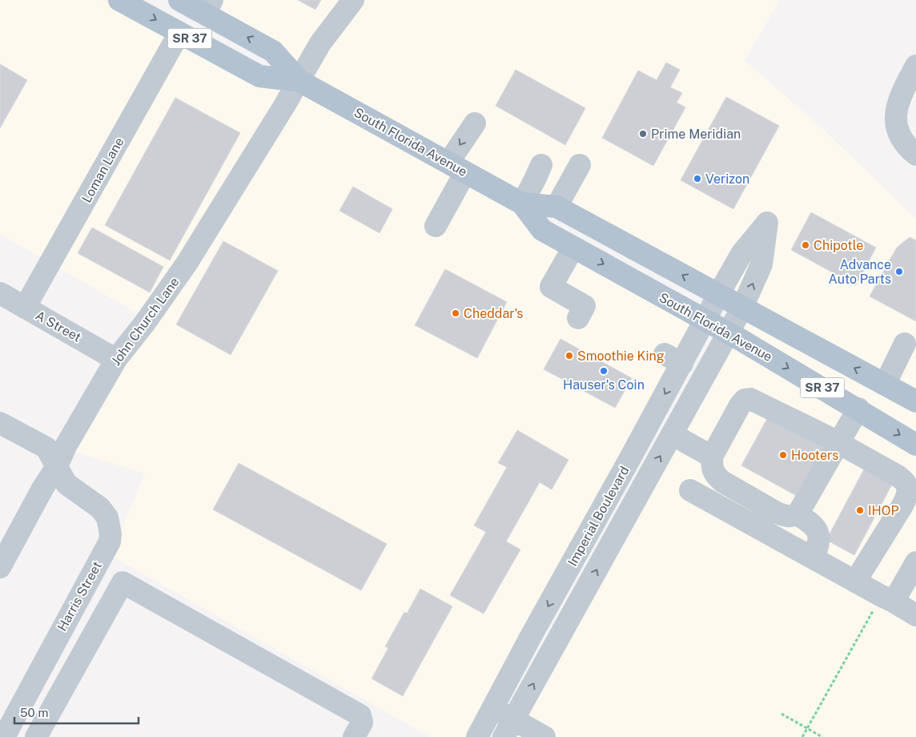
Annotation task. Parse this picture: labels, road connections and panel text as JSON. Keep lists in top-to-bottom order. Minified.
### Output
{"streets":{"main road":["SR 37","South Florida Avenue"],"street":["Loman Lane","John Church Lane","A Street","Imperial Boulevard","Harris Street"]},"crossings":[["South Florida Avenue","Loman Lane"],["South Florida Avenue","John Church Lane"],["South Florida Avenue","Imperial Boulevard"],["Loman Lane","A Street"],["John Church Lane","A Street"],["John Church Lane","Harris Street"]],"places":["Prime Meridian","Verizon","Chipotle","Advance Auto Parts","Cheddar's","Smoothie King","Hauser's Coin","Hooters","IHOP"],"scale_bar":"50 m"}
